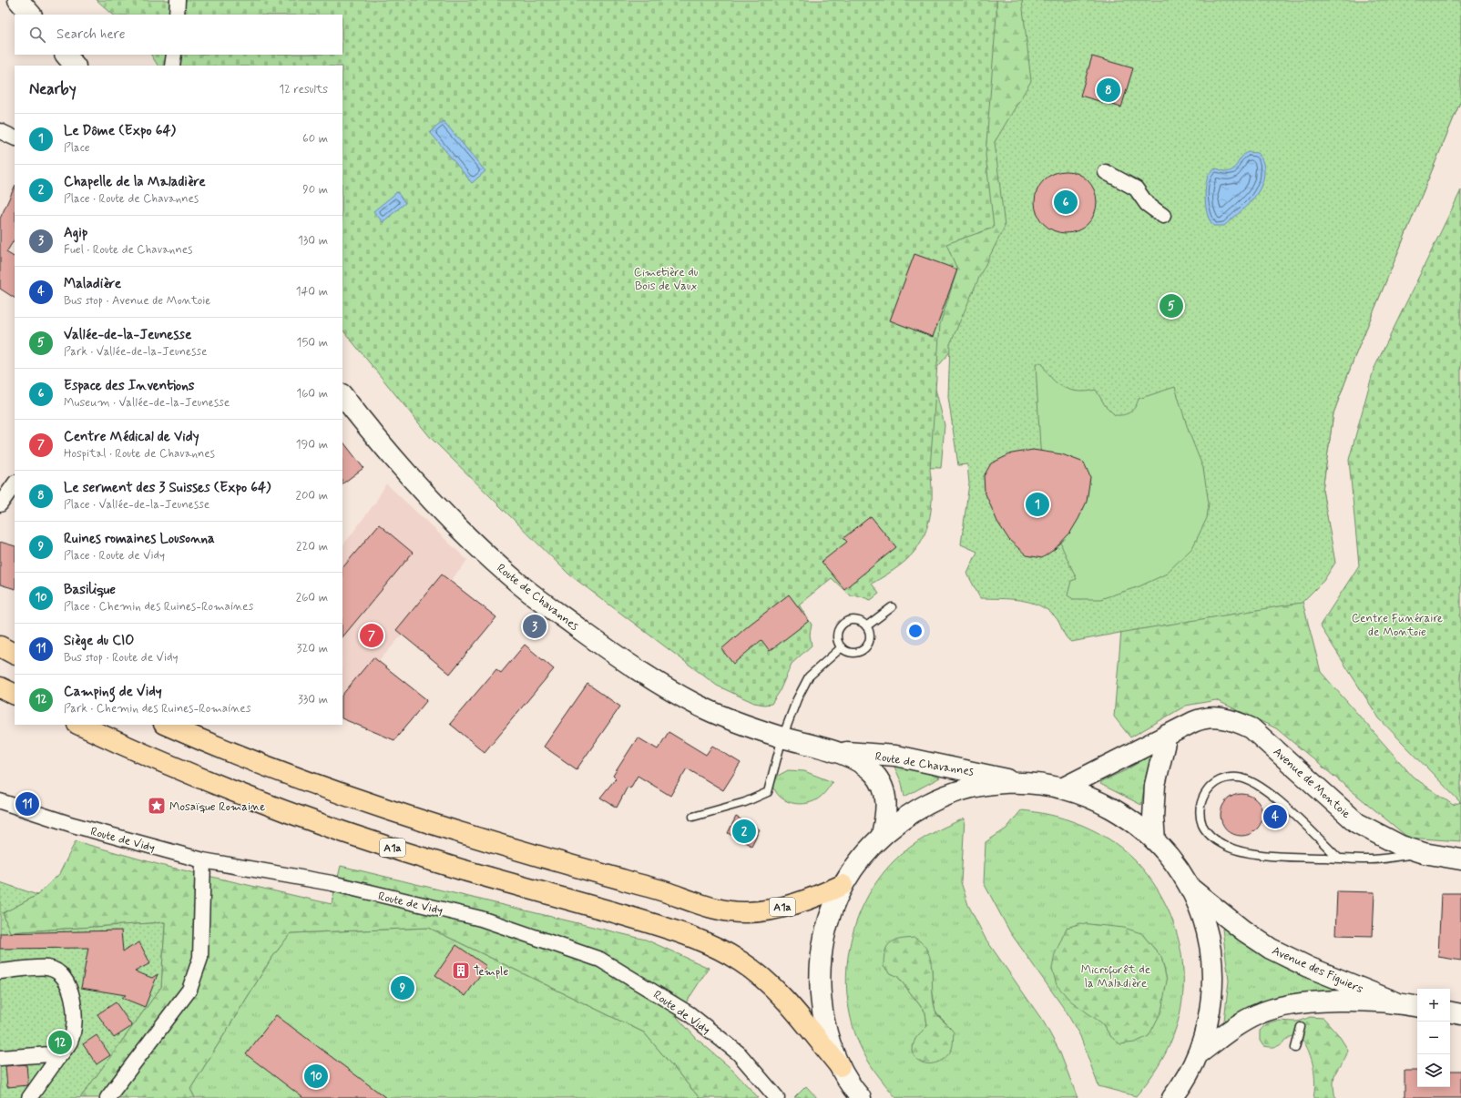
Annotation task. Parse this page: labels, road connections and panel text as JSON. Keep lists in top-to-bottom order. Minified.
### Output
{"streets":{"highway":["A1a"],"main road":["Route de Chavannes","Avenue de Montoie","Avenue des Figuiers"],"street":["Route de Vidy"]},"parks":["Cimetière du Bois de Vaux","Centre Funéraire de Montoie","Microforêt de la Maladière"],"places":{"place":["Mosaïque Romaine"],"building":["Temple"]},"page":{"search":"Search here","heading":["Nearby","12 results"],"pins":["8","6","5","1","3","7","11","4","2","9","12","10"],"list":[{"mark":"1","name":"Le Dôme (Expo 64)","note":"Place","value":"60 m"},{"mark":"2","name":"Chapelle de la Maladière","note":"Place · Route de Chavannes","value":"90 m"},{"mark":"3","name":"Agip","note":"Fuel · Route de Chavannes","value":"130 m"},{"mark":"4","name":"Maladière","note":"Bus stop · Avenue de Montoie","value":"140 m"},{"mark":"5","name":"Vallée-de-la-Jeunesse","note":"Park · Vallée-de-la-Jeunesse","value":"150 m"},{"mark":"6","name":"Espace des Inventions","note":"Museum · Vallée-de-la-Jeunesse","value":"160 m"},{"mark":"7","name":"Centre Médical de Vidy","note":"Hospital · Route de Chavannes","value":"190 m"},{"mark":"8","name":"Le serment des 3 Suisses (Expo 64)","note":"Place · Vallée-de-la-Jeunesse","value":"200 m"},{"mark":"9","name":"Ruines romaines Lousonna","note":"Place · Route de Vidy","value":"220 m"},{"mark":"10","name":"Basilique","note":"Place · Chemin des Ruines-Romaines","value":"260 m"},{"mark":"11","name":"Siège du CIO","note":"Bus stop · Route de Vidy","value":"320 m"},{"mark":"12","name":"Camping de Vidy","note":"Park · Chemin des Ruines-Romaines","value":"330 m"}],"map_buttons":["+","−"]}}
